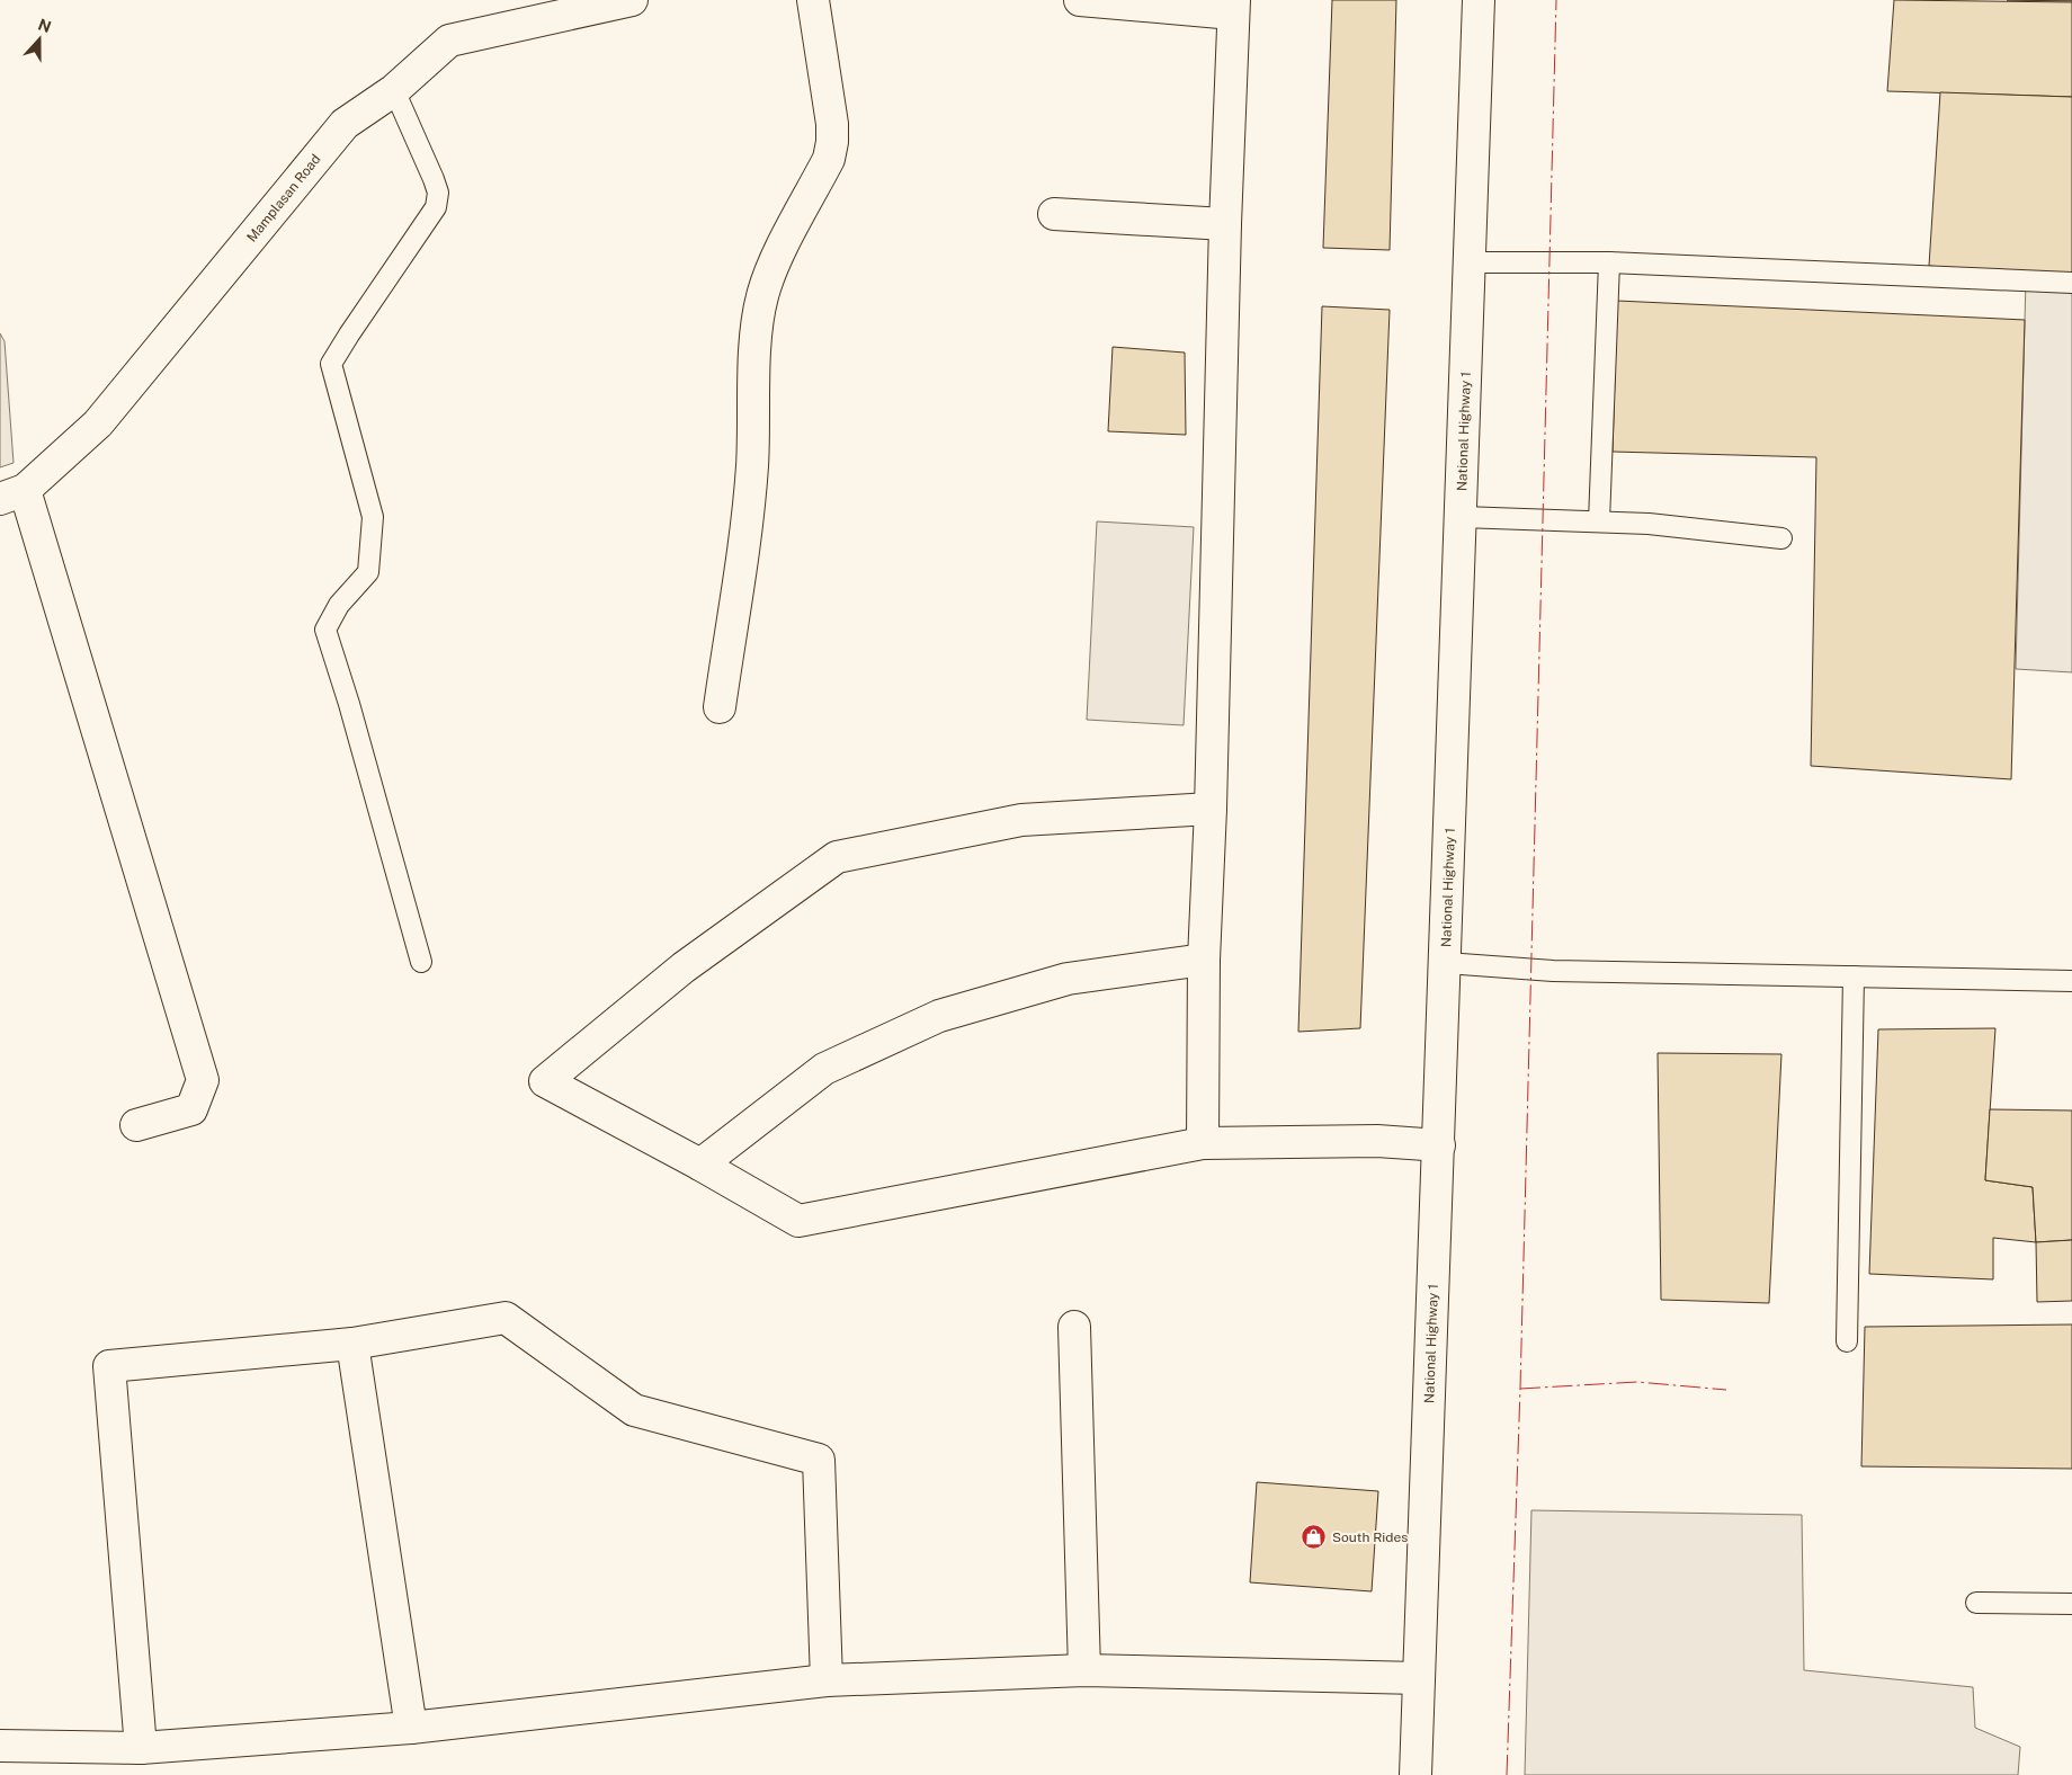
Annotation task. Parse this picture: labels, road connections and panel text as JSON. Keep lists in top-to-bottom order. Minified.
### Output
{"streets":{"main road":["Mamplasan Road","National Highway 1"]},"places":{"shop":["South Rides"]},"north":"top"}
